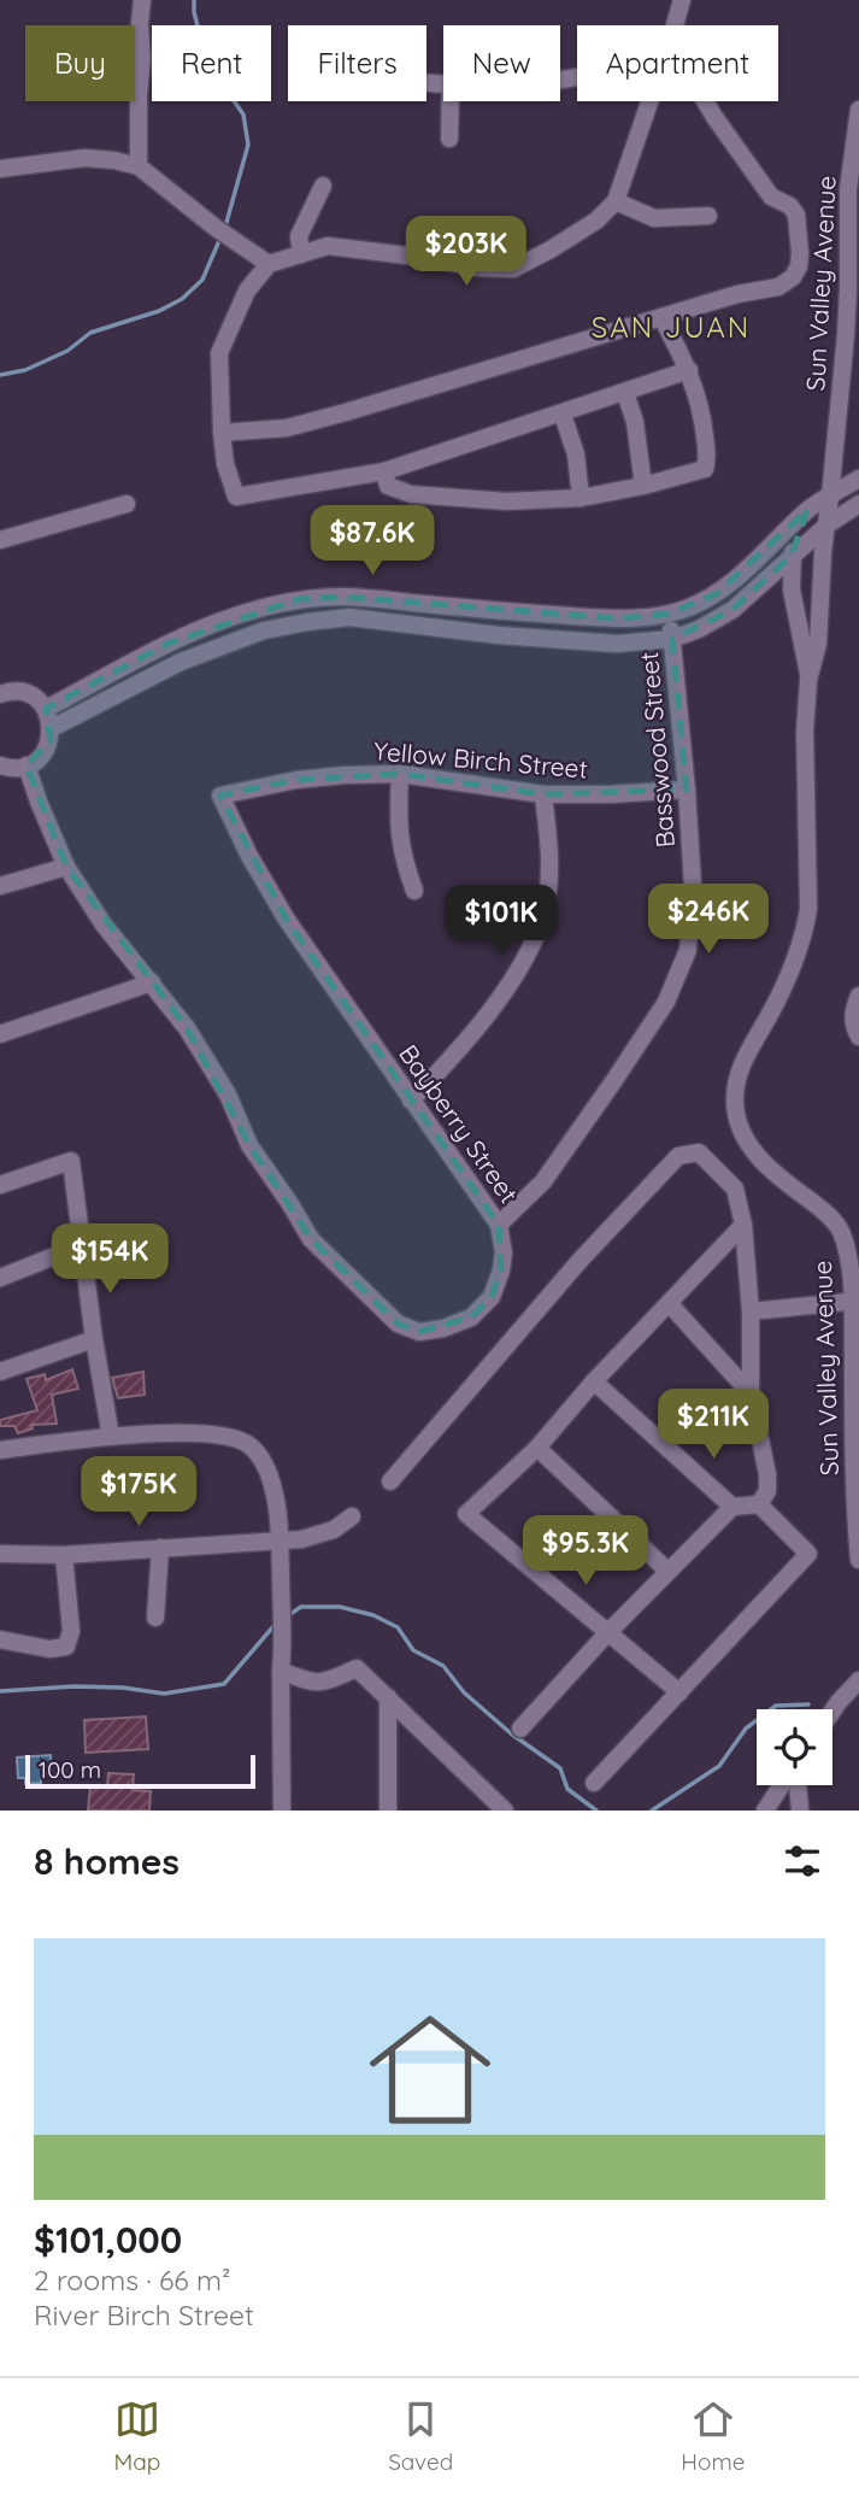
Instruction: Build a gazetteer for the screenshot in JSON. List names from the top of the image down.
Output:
{
  "streets": {
    "street": [
      "Sun Valley Avenue",
      "Basswood Street",
      "Yellow Birch Street",
      "Bayberry Street"
    ]
  },
  "crossings": [
    ["Basswood Street", "Yellow Birch Street"],
    ["Basswood Street", "Bayberry Street"],
    ["Yellow Birch Street", "Bayberry Street"]
  ],
  "districts": ["SAN JUAN"],
  "scale_bar": "100 m",
  "page": {
    "chip": [
      "Buy",
      "Rent",
      "Filters",
      "New",
      "Apartment"
    ],
    "price": [
      "$203K",
      "$87.6K",
      "$246K",
      "$101K",
      "$154K",
      "$211K",
      "$175K",
      "$95.3K"
    ],
    "scale": "100 m",
    "heading": "8 homes",
    "list": [
      {
        "name": "$101,000",
        "note": "2 rooms · 66 m² · River Birch Street"
      }
    ],
    "tabs": ["Map", "Saved", "Home"]
  }
}
